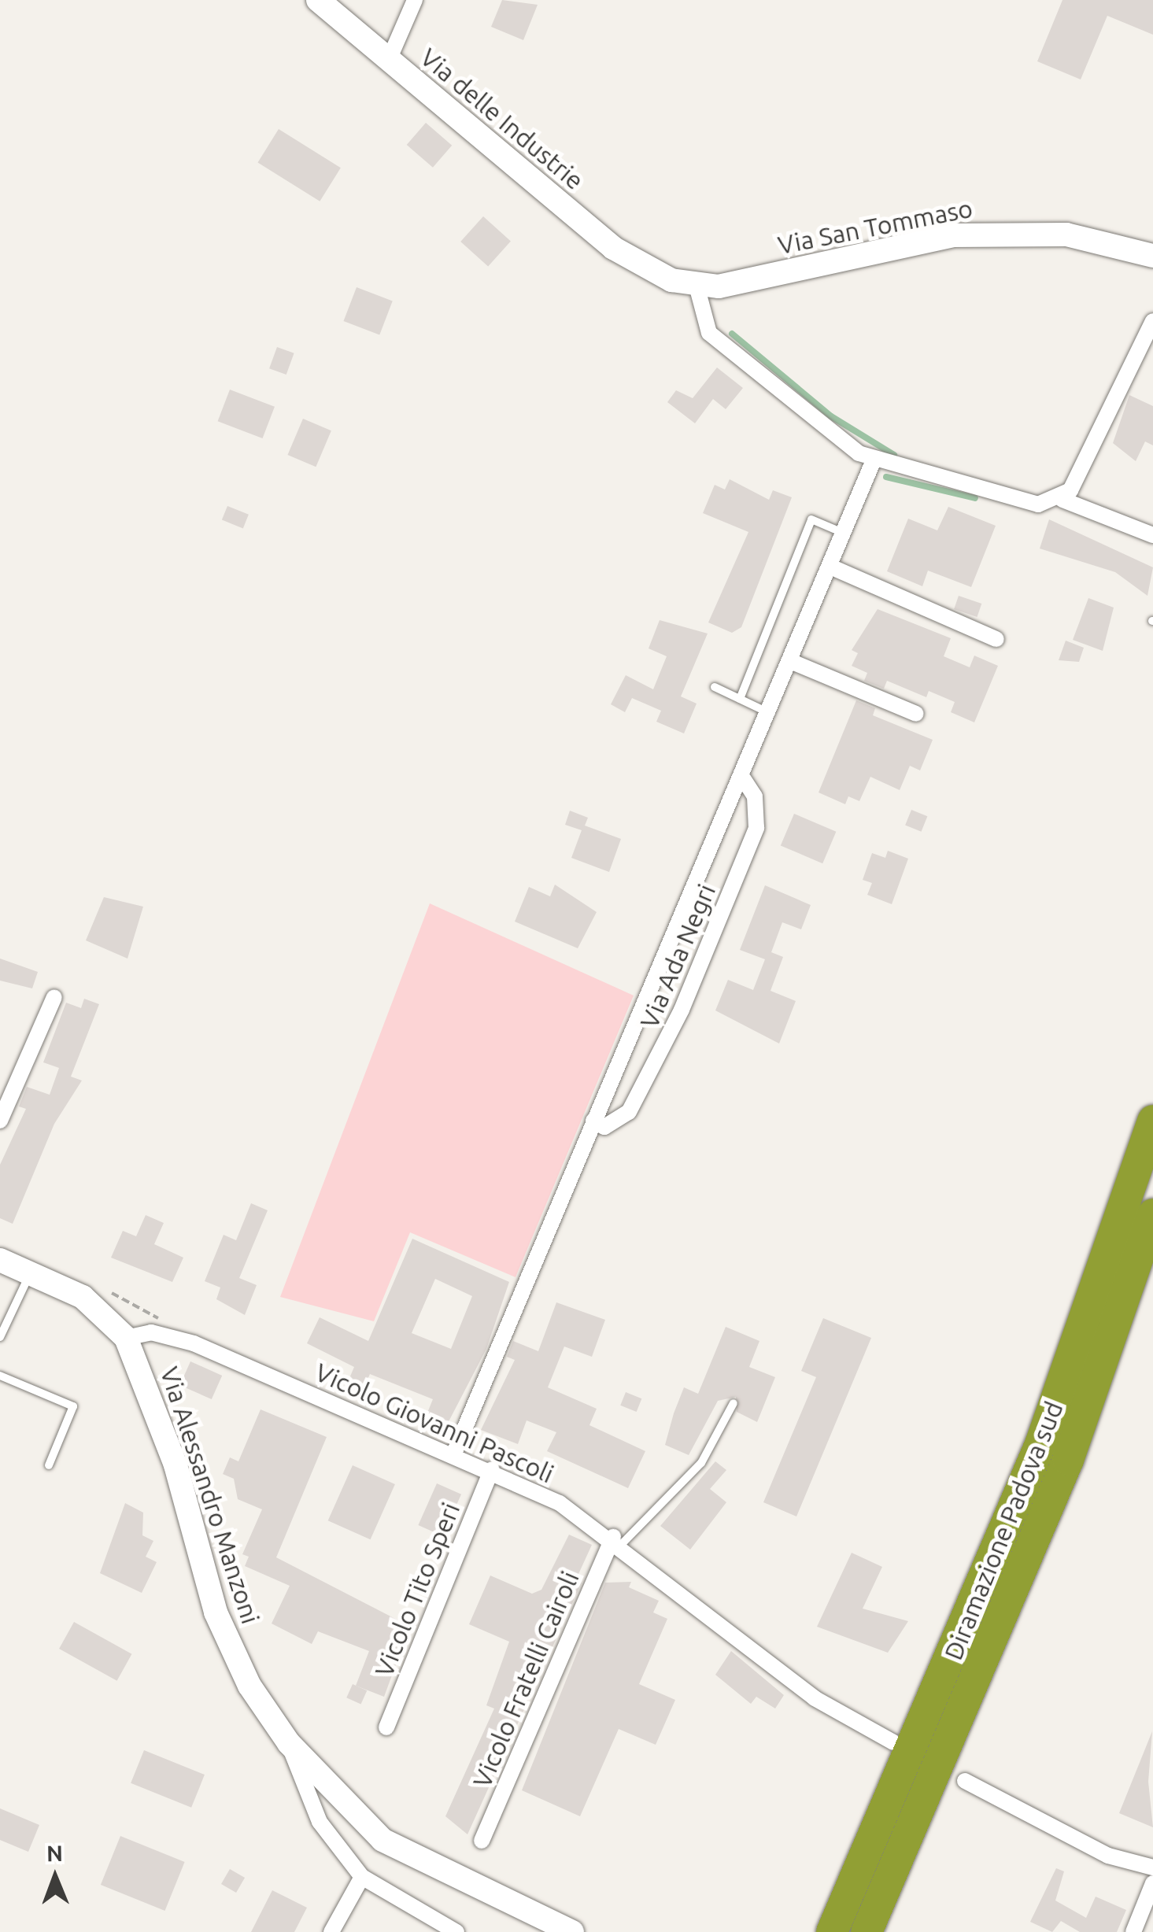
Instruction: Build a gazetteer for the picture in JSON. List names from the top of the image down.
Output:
{
  "streets": {
    "highway": ["Diramazione Padova sud"],
    "street": [
      "Via delle Industrie",
      "Via San Tommaso",
      "Via Ada Negri",
      "Vicolo Giovanni Pascoli",
      "Via Alessandro Manzoni",
      "Vicolo Tito Speri",
      "Vicolo Fratelli Cairoli"
    ]
  },
  "crossings": [
    ["Via delle Industrie", "Via San Tommaso"],
    ["Via Ada Negri", "Vicolo Giovanni Pascoli"],
    ["Vicolo Giovanni Pascoli", "Via Alessandro Manzoni"],
    ["Vicolo Giovanni Pascoli", "Vicolo Tito Speri"],
    ["Vicolo Giovanni Pascoli", "Vicolo Fratelli Cairoli"]
  ],
  "north": "top"
}
